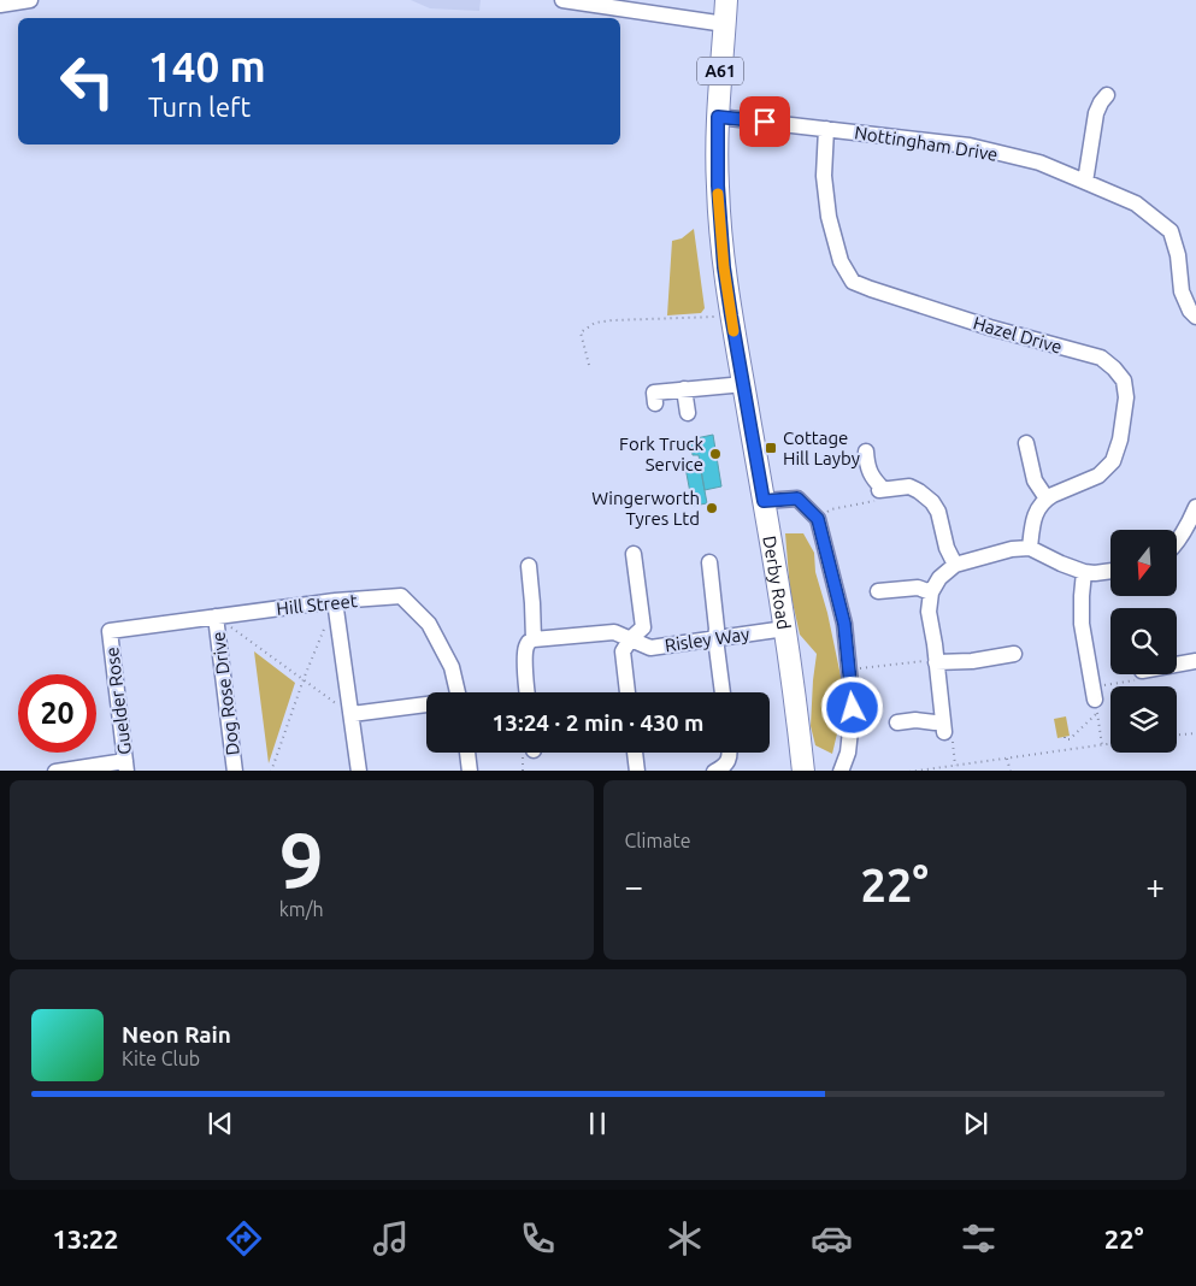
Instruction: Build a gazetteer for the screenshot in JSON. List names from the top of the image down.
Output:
{
  "streets": {
    "highway": ["A61", "Derby Road"],
    "street": [
      "Nottingham Drive",
      "Hazel Drive",
      "Hill Street",
      "Risley Way",
      "Dog Rose Drive",
      "Guelder Rose"
    ]
  },
  "crossings": [
    ["Nottingham Drive", "Hazel Drive"],
    ["Nottingham Drive", "Derby Road"],
    ["Derby Road", "Risley Way"],
    ["Hill Street", "Dog Rose Drive"],
    ["Hill Street", "Guelder Rose"]
  ],
  "places": {
    "transit": ["Cottage Hill Layby"],
    "other": ["Fork Truck Service", "Wingerworth Tyres Ltd"]
  },
  "north": "bottom",
  "page": {
    "turn": ["140 m", "Turn left"],
    "limit": "20",
    "trip": "13:24 · 2 min · 430 m",
    "tile": [
      ["9", "km/h"],
      "Climate"
    ],
    "heat": ["−", "22°", "+"],
    "song": ["Neon Rain", "Kite Club"],
    "tabs": ["13:22", "22°"]
  }
}
